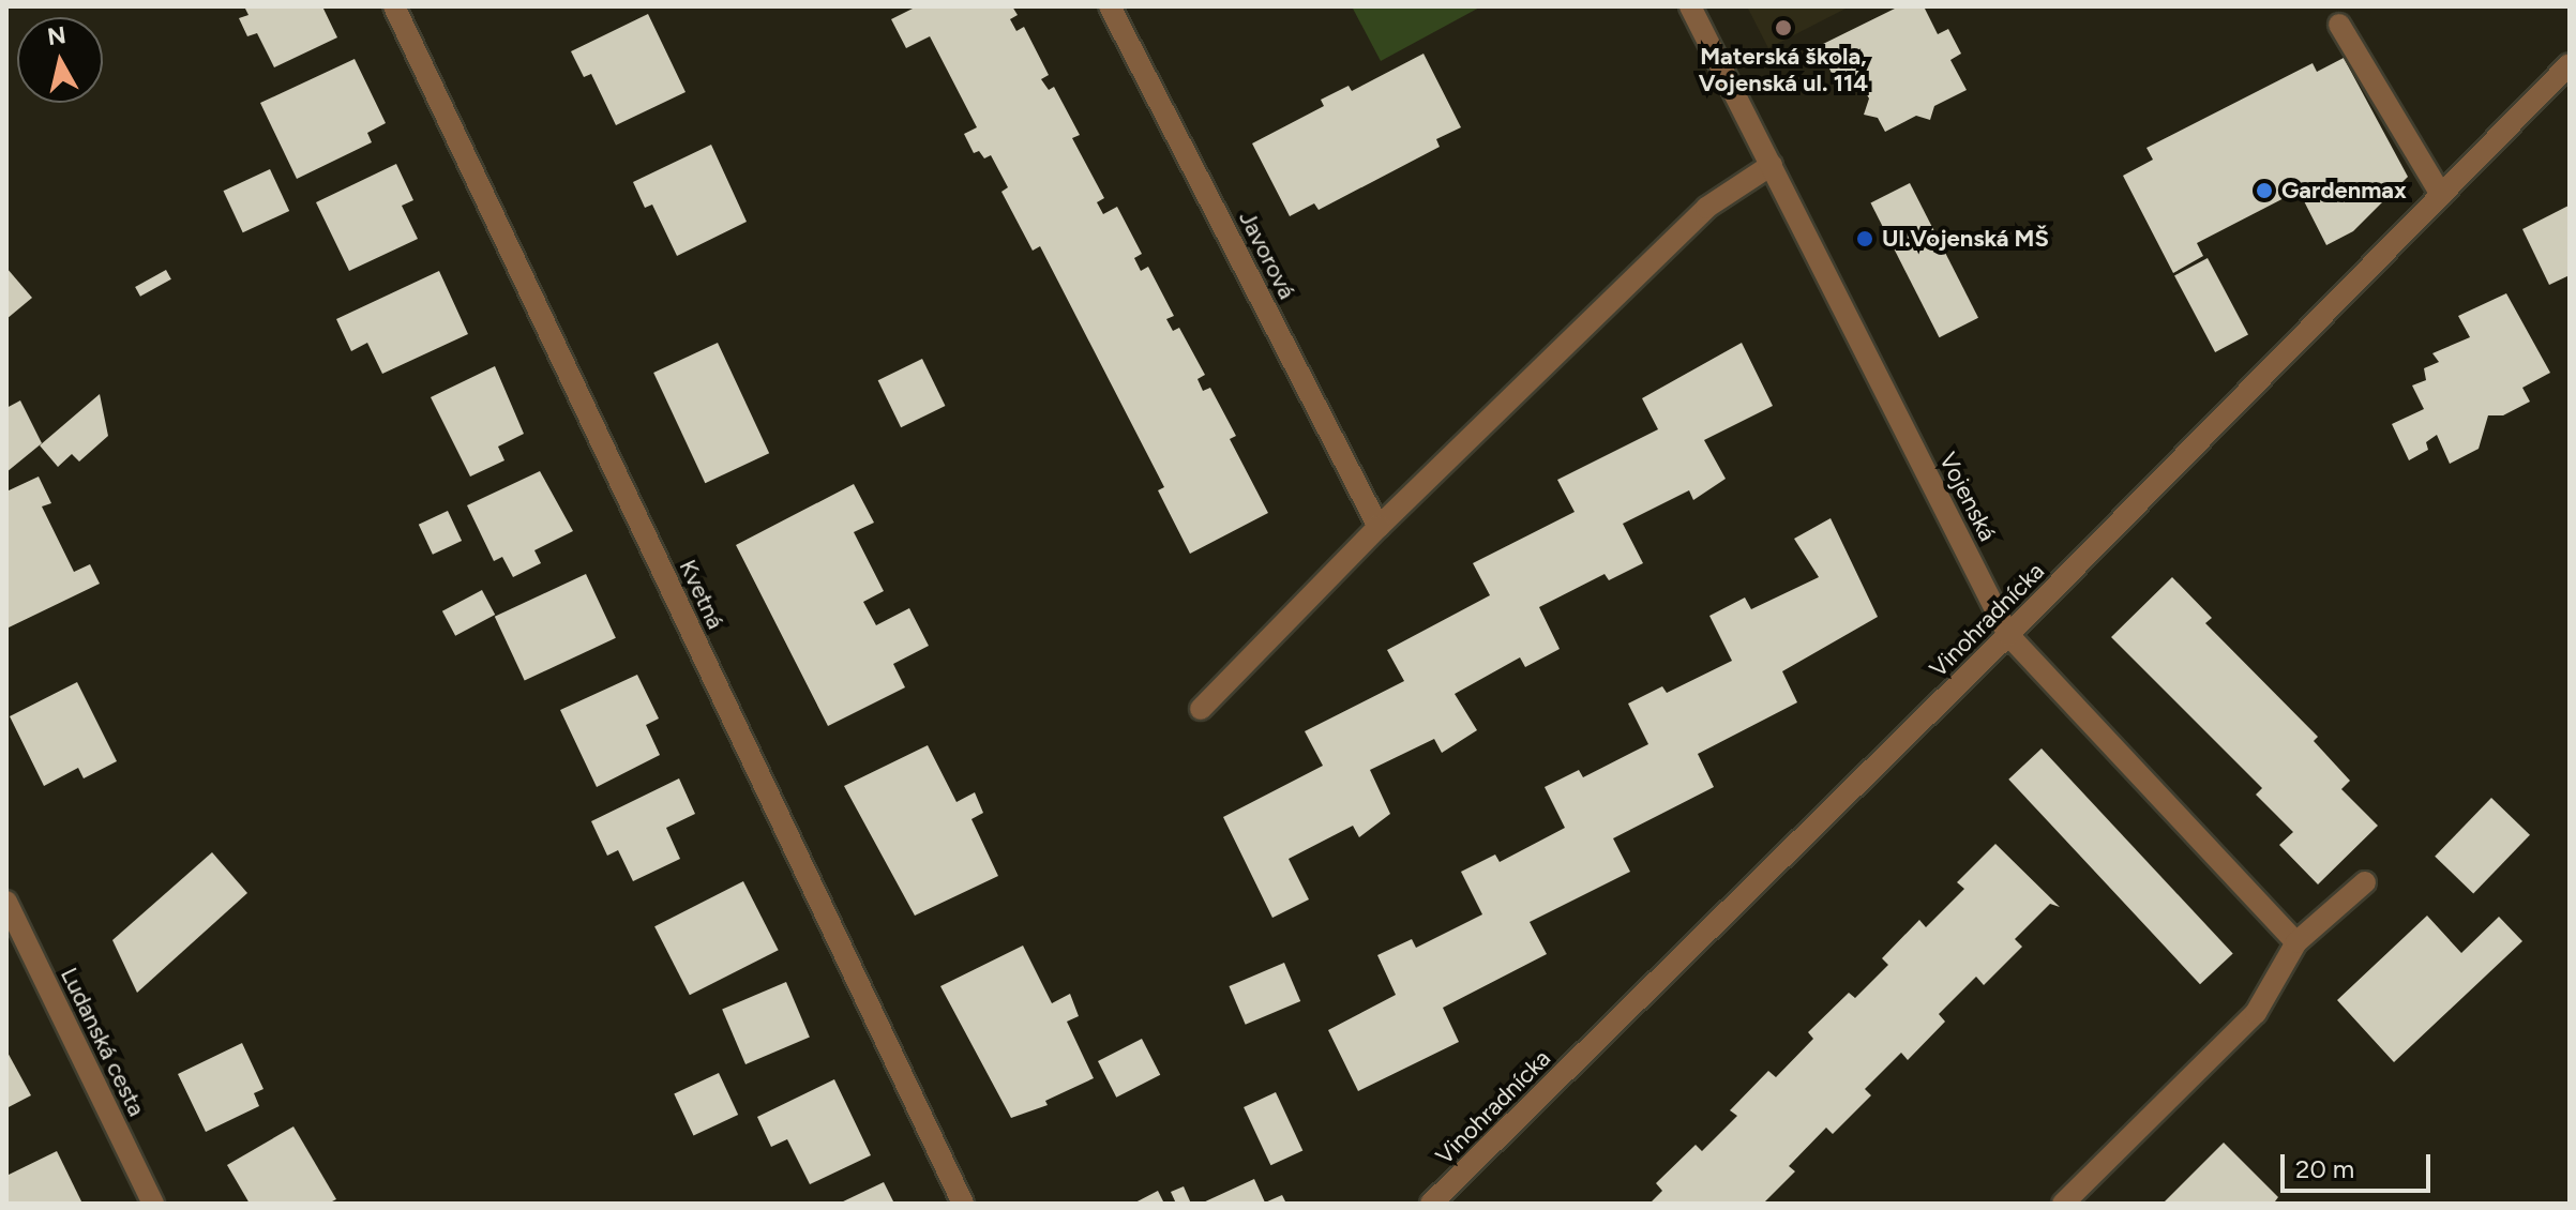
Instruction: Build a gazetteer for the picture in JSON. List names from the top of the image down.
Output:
{
  "streets": {
    "street": [
      "Javorová",
      "Vojenská",
      "Kvetná",
      "Vinohradnícka",
      "Ludanská cesta"
    ]
  },
  "crossings": [
    ["Vojenská", "Vinohradnícka"]
  ],
  "places": ["Materská škola, Vojenská ul. 114", "Gardenmax", "Ul.Vojenská MŠ"],
  "scale_bar": "20 m",
  "north": "top"
}
